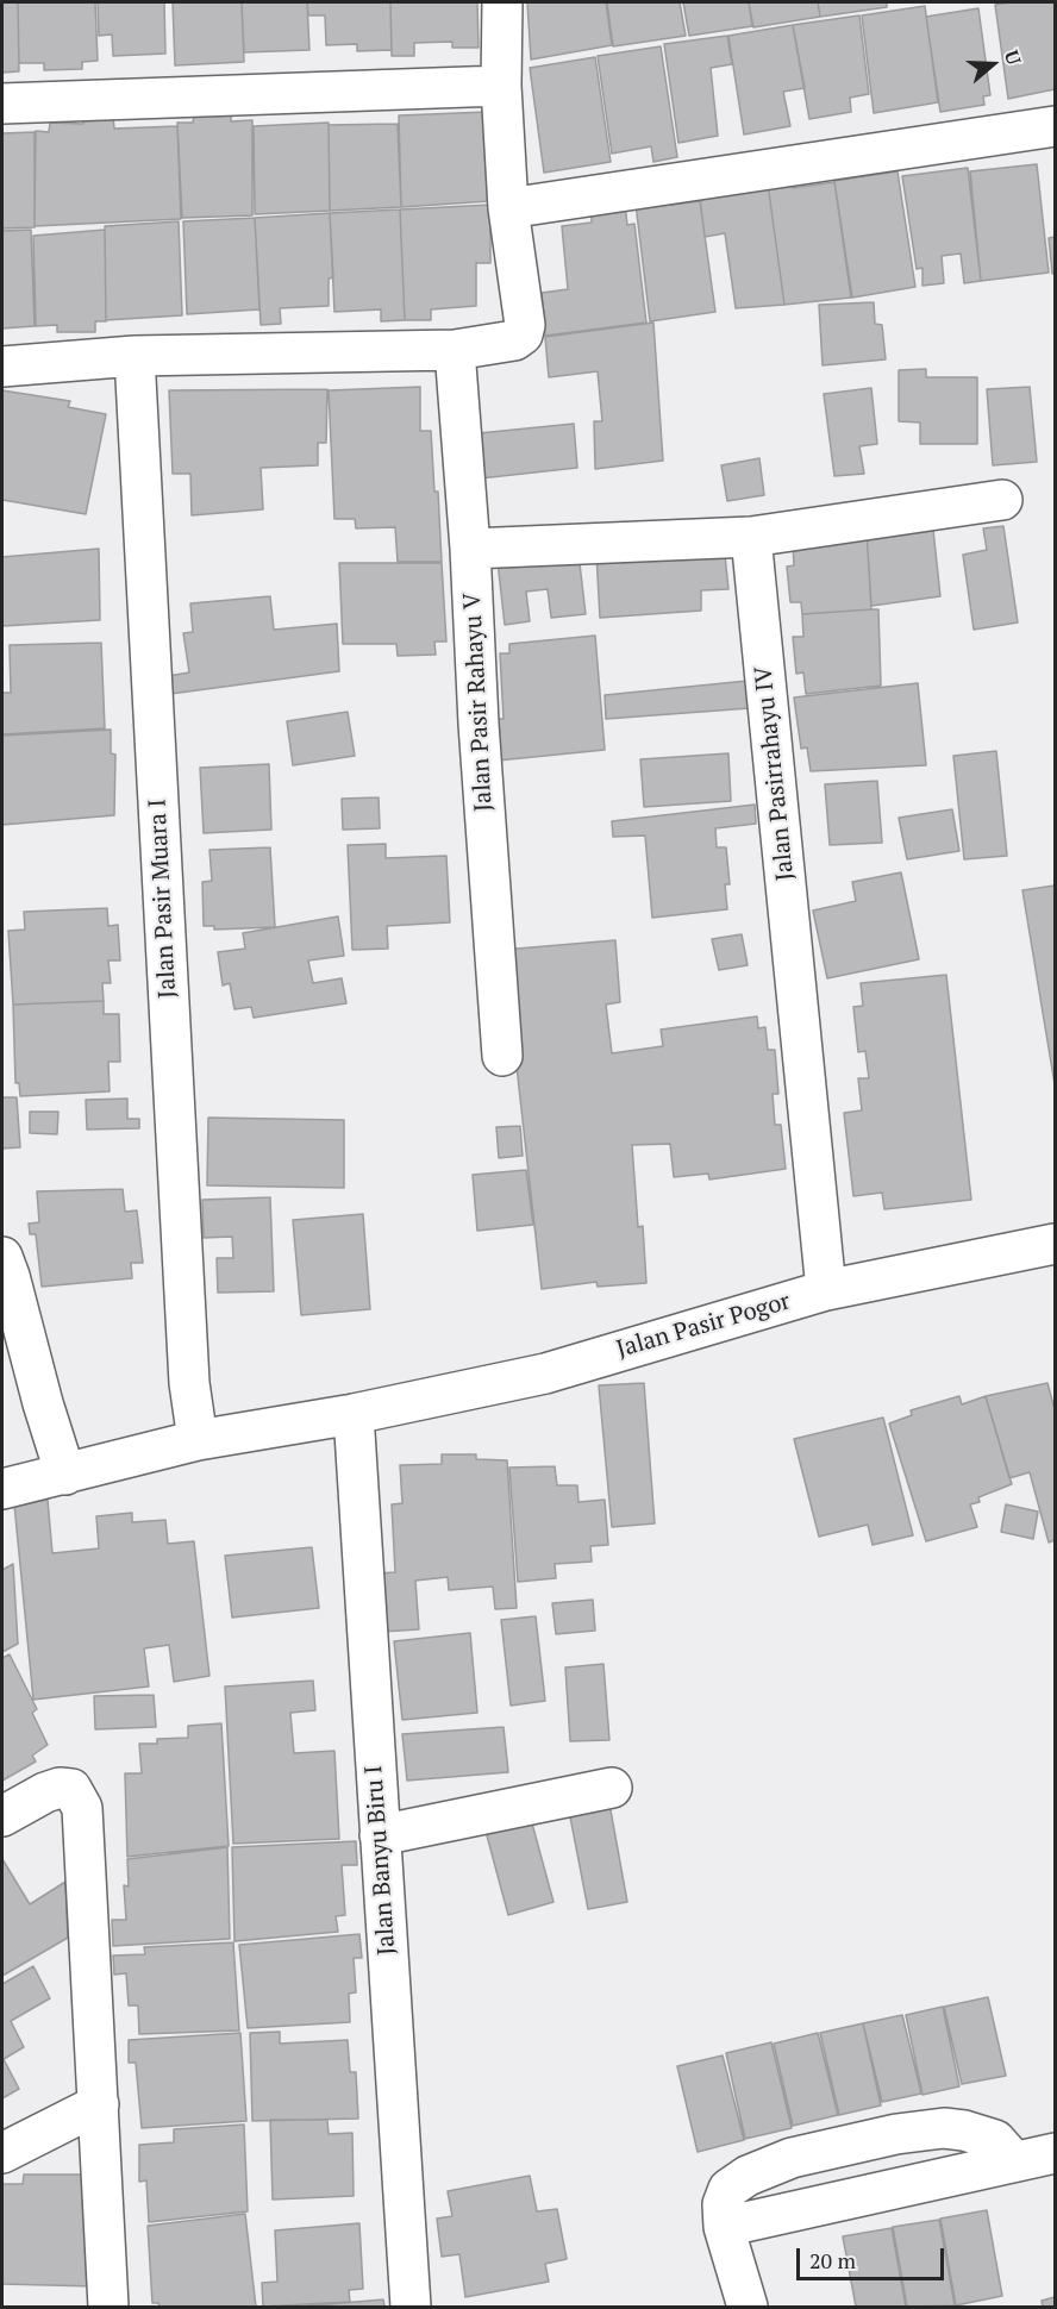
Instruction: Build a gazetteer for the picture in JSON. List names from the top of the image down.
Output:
{
  "streets": {
    "street": [
      "Jalan Pasir Rahayu V",
      "Jalan Pasirrahayu IV",
      "Jalan Pasir Muara I",
      "Jalan Pasir Pogor",
      "Jalan Banyu Biru I"
    ]
  },
  "crossings": [
    ["Jalan Pasirrahayu IV", "Jalan Pasir Pogor"],
    ["Jalan Pasir Muara I", "Jalan Pasir Pogor"],
    ["Jalan Pasir Pogor", "Jalan Banyu Biru I"]
  ],
  "scale_bar": "20 m",
  "north": "right"
}
